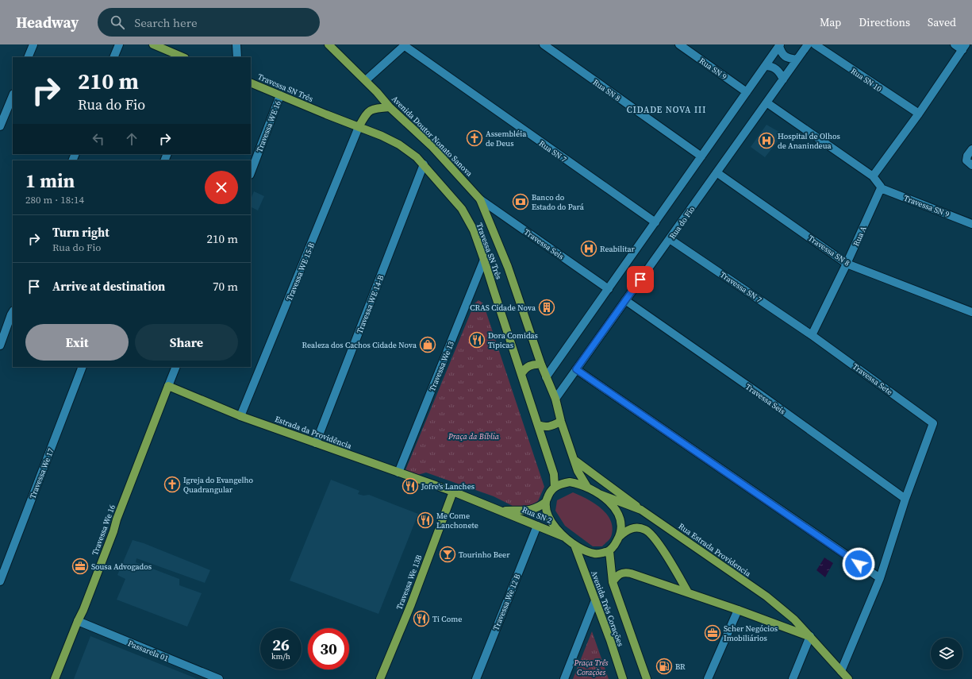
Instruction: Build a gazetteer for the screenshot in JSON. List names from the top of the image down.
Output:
{
  "streets": {
    "main road": [
      "Travessa SN Três",
      "Avenida Doutor Nonato Sanova",
      "Estrada da Providência",
      "Rua SN 2",
      "Travessa We 16",
      "Rua Estrada Providencia",
      "Travessa We 13B",
      "Avenida Três Corações"
    ],
    "street": [
      "Rua SN 9",
      "Rua SN 10",
      "Rua SN 8",
      "Travessa WE 16",
      "Rua SN 7",
      "Travessa SN 9",
      "Rua do Fio",
      "Rua A",
      "Travessa Seis",
      "Travessa SN 8",
      "Travessa WE 15-B",
      "Travessa SN 7",
      "Travessa WE 14-B",
      "Travessa We 13",
      "Travessa Sete",
      "Travessa We 17",
      "Travessa We 12 B",
      "Passarela 01"
    ]
  },
  "crossings": [
    ["Travessa SN Três", "Travessa WE 16"],
    ["Travessa SN Três", "Avenida Doutor Nonato Sanova"],
    ["Travessa SN Três", "Travessa WE 15-B"],
    ["Travessa SN Três", "Travessa WE 14-B"],
    ["Travessa SN Três", "Travessa We 13"],
    ["Travessa SN Três", "Rua SN 2"],
    ["Travessa SN Três", "Rua Estrada Providencia"],
    ["Travessa SN Três", "Avenida Três Corações"],
    ["Avenida Doutor Nonato Sanova", "Rua do Fio"],
    ["Avenida Doutor Nonato Sanova", "Travessa Seis"],
    ["Avenida Doutor Nonato Sanova", "Rua SN 2"],
    ["Avenida Doutor Nonato Sanova", "Rua Estrada Providencia"],
    ["Avenida Doutor Nonato Sanova", "Avenida Três Corações"],
    ["Travessa SN 9", "Rua A"],
    ["Rua do Fio", "Travessa Seis"],
    ["Rua do Fio", "Travessa SN 8"],
    ["Rua do Fio", "Travessa SN 7"],
    ["Rua A", "Travessa SN 8"],
    ["Rua A", "Travessa SN 7"],
    ["Rua A", "Travessa Sete"],
    ["Travessa Seis", "Travessa Sete"],
    ["Travessa WE 15-B", "Estrada da Providência"],
    ["Travessa SN 7", "Travessa Sete"],
    ["Travessa WE 14-B", "Estrada da Providência"],
    ["Travessa We 13", "Estrada da Providência"],
    ["Estrada da Providência", "Rua SN 2"],
    ["Estrada da Providência", "Travessa We 16"],
    ["Estrada da Providência", "Travessa We 13B"],
    ["Rua SN 2", "Rua Estrada Providencia"],
    ["Rua SN 2", "Travessa We 13B"],
    ["Rua SN 2", "Travessa We 12 B"],
    ["Rua SN 2", "Avenida Três Corações"],
    ["Travessa We 16", "Passarela 01"],
    ["Rua Estrada Providencia", "Avenida Três Corações"]
  ],
  "districts": ["CIDADE NOVA III"],
  "parks": ["Praça da Bíblia", "Praça Três Corações"],
  "places": {
    "church": ["Assembléia de Deus", "Igreja do Evangelho Quadrangular"],
    "hospital": ["Hospital de Olhos de Ananindeua", "Reabilitar"],
    "bank": ["Banco do Estado do Pará"],
    "building": ["CRAS Cidade Nova"],
    "restaurant": [
      "Dora Comidas Tipicas",
      "Jofre's Lanches",
      "Me Come Lanchonete",
      "Ti Come"
    ],
    "shop": ["Realeza dos Cachos Cidade Nova"],
    "bar": ["Tourinho Beer"],
    "office": ["Sousa Advogados", "Scher Negócios Imobiliários"],
    "fuel station": ["BR"]
  },
  "page": {
    "header": "Headway",
    "search": "Search here",
    "nav": ["Map", "Directions", "Saved"],
    "turn": ["210 m", "Rua do Fio"],
    "heading": ["1 min", "280 m · 18:14"],
    "list": [
      {
        "name": "Turn right",
        "note": "Rua do Fio",
        "value": "210 m"
      },
      {
        "name": "Arrive at destination",
        "value": "70 m"
      }
    ],
    "buttons": ["Exit", "Share"],
    "speed": "26 km/h",
    "limit": "30"
  }
}
